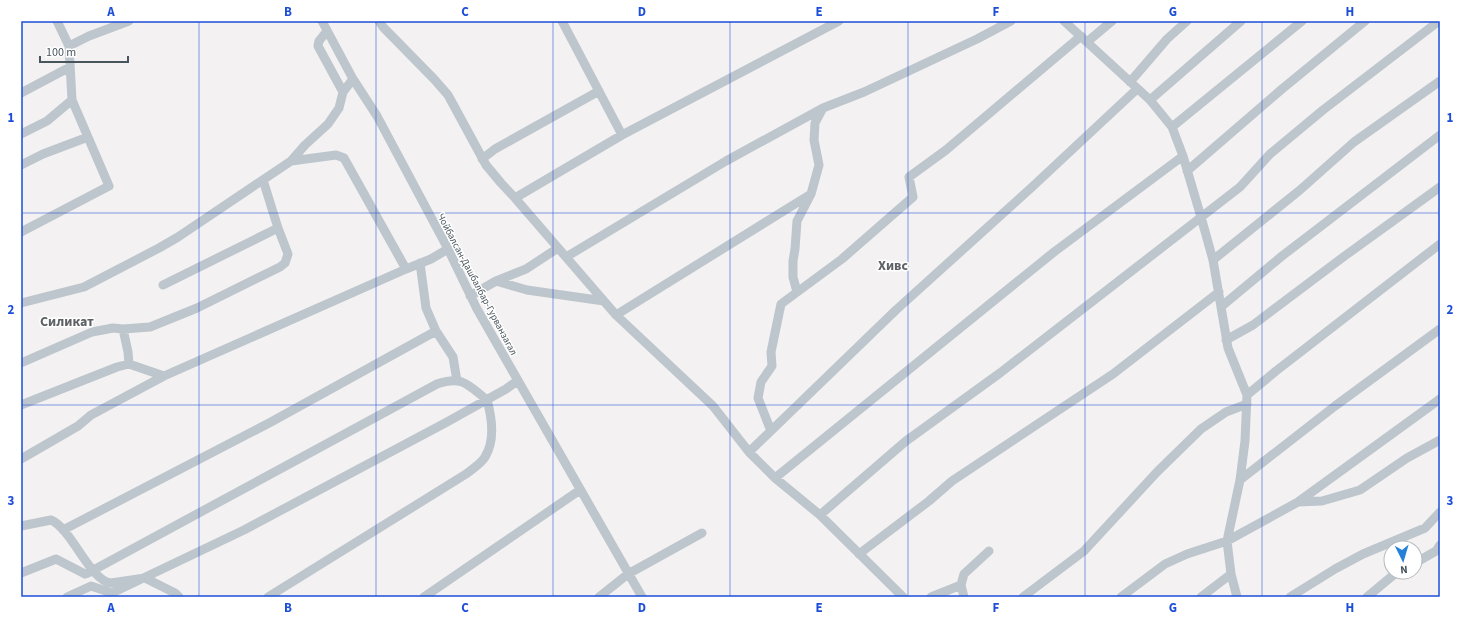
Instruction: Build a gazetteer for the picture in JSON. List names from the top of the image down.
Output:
{
  "streets": {
    "street": ["Чойбалсан-Дашбалбар-Гурванзагал"]
  },
  "districts": ["Хивс", "Силикат"],
  "scale_bar": "100 m",
  "north": "bottom",
  "grid": {
    "columns": [
      "A",
      "B",
      "C",
      "D",
      "E",
      "F",
      "G",
      "H"
    ],
    "rows": ["1", "2", "3"]
  }
}
